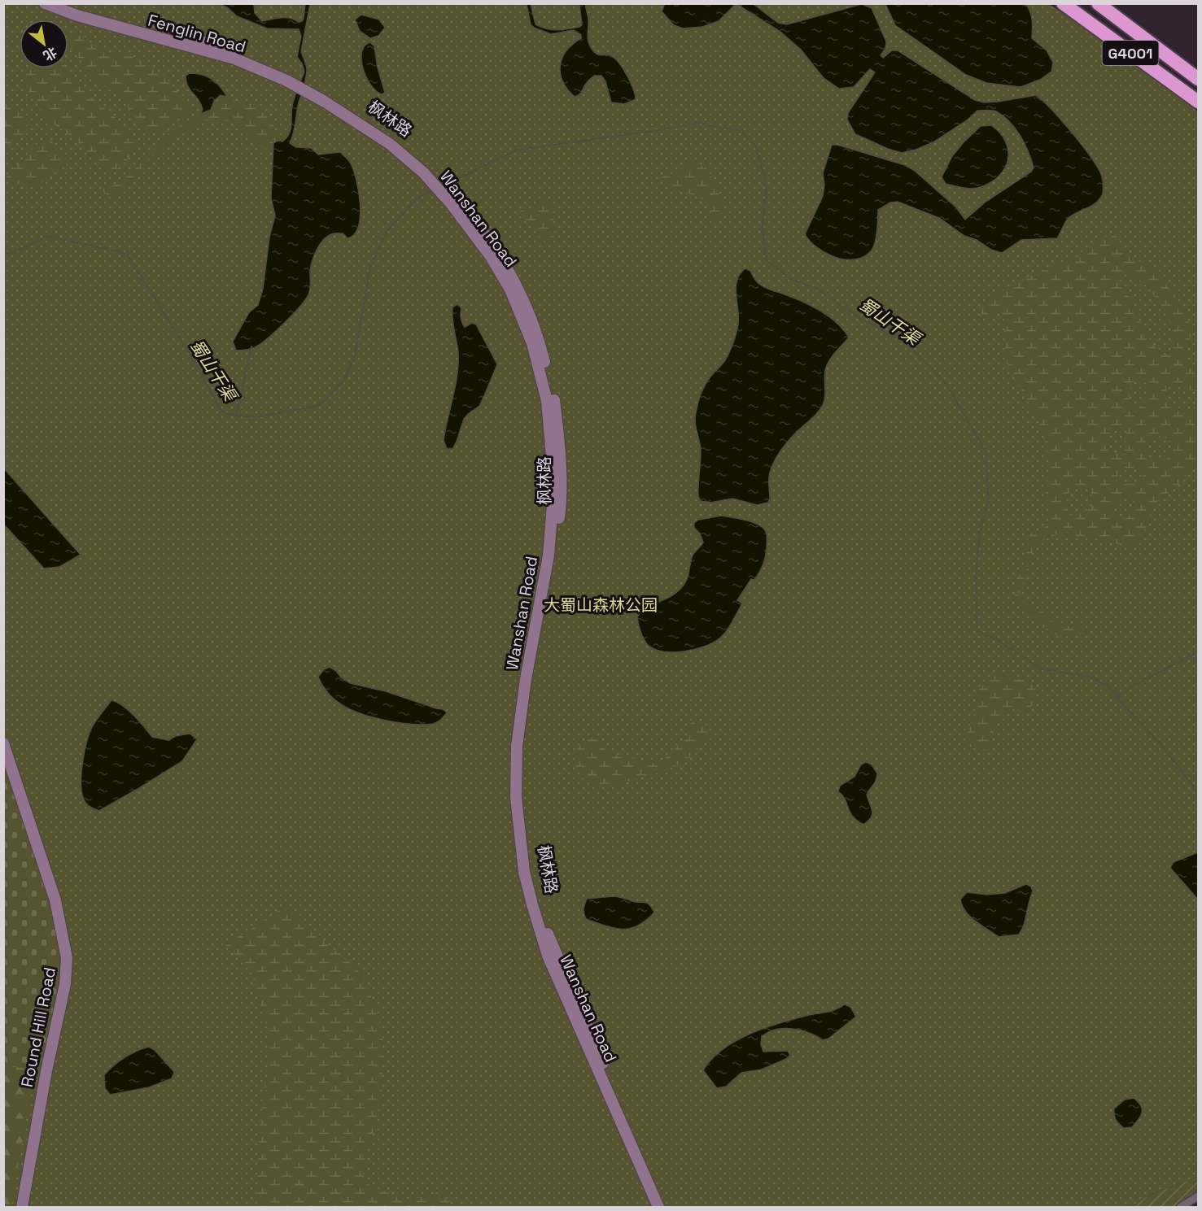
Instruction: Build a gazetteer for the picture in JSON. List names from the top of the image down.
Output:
{
  "streets": {
    "highway": ["G4001"],
    "main road": [
      "Fenglin Road",
      "枫林路",
      "Wanshan Road",
      "Round Hill Road"
    ]
  },
  "crossings": [
    ["Fenglin Road", "枫林路"],
    ["Fenglin Road", "Wanshan Road"],
    ["枫林路", "Wanshan Road"]
  ],
  "water": ["蜀山干渠"],
  "parks": ["大蜀山森林公园"],
  "north": "bottom right"
}
